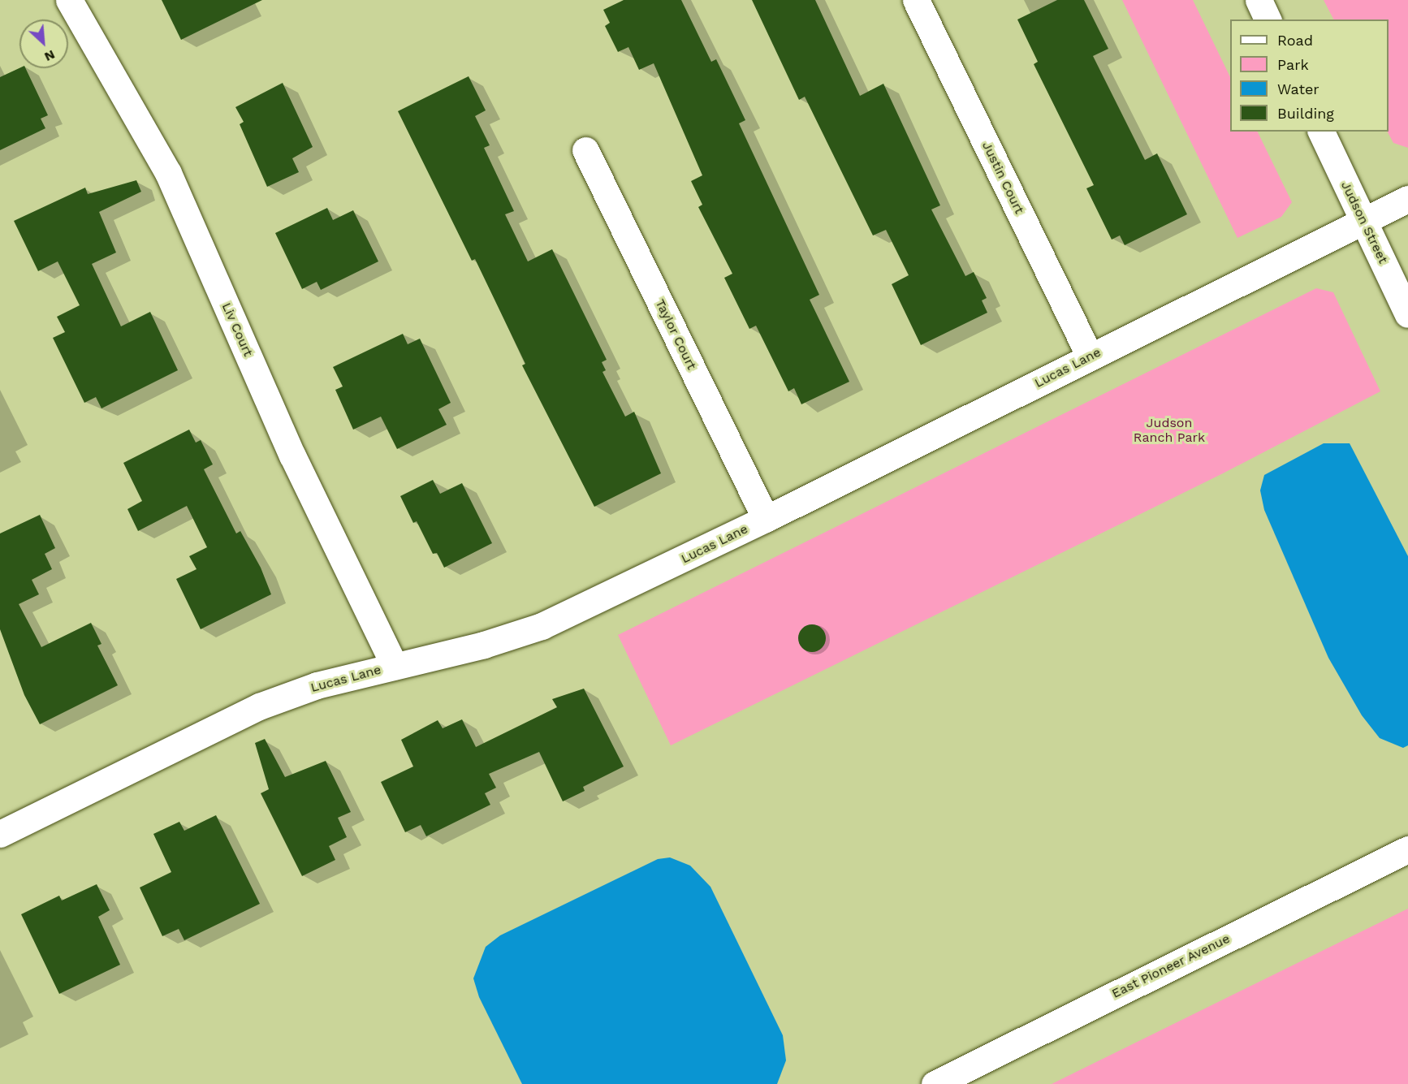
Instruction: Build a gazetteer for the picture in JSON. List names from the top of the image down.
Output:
{
  "streets": {
    "street": [
      "Justin Court",
      "Judson Street",
      "Liv Court",
      "Taylor Court",
      "Lucas Lane",
      "East Pioneer Avenue"
    ]
  },
  "crossings": [
    ["Justin Court", "Lucas Lane"],
    ["Judson Street", "Lucas Lane"],
    ["Liv Court", "Lucas Lane"],
    ["Taylor Court", "Lucas Lane"]
  ],
  "parks": ["Judson Ranch Park"],
  "legend": [
    "Road",
    "Park",
    "Water",
    "Building"
  ],
  "north": "bottom right"
}
